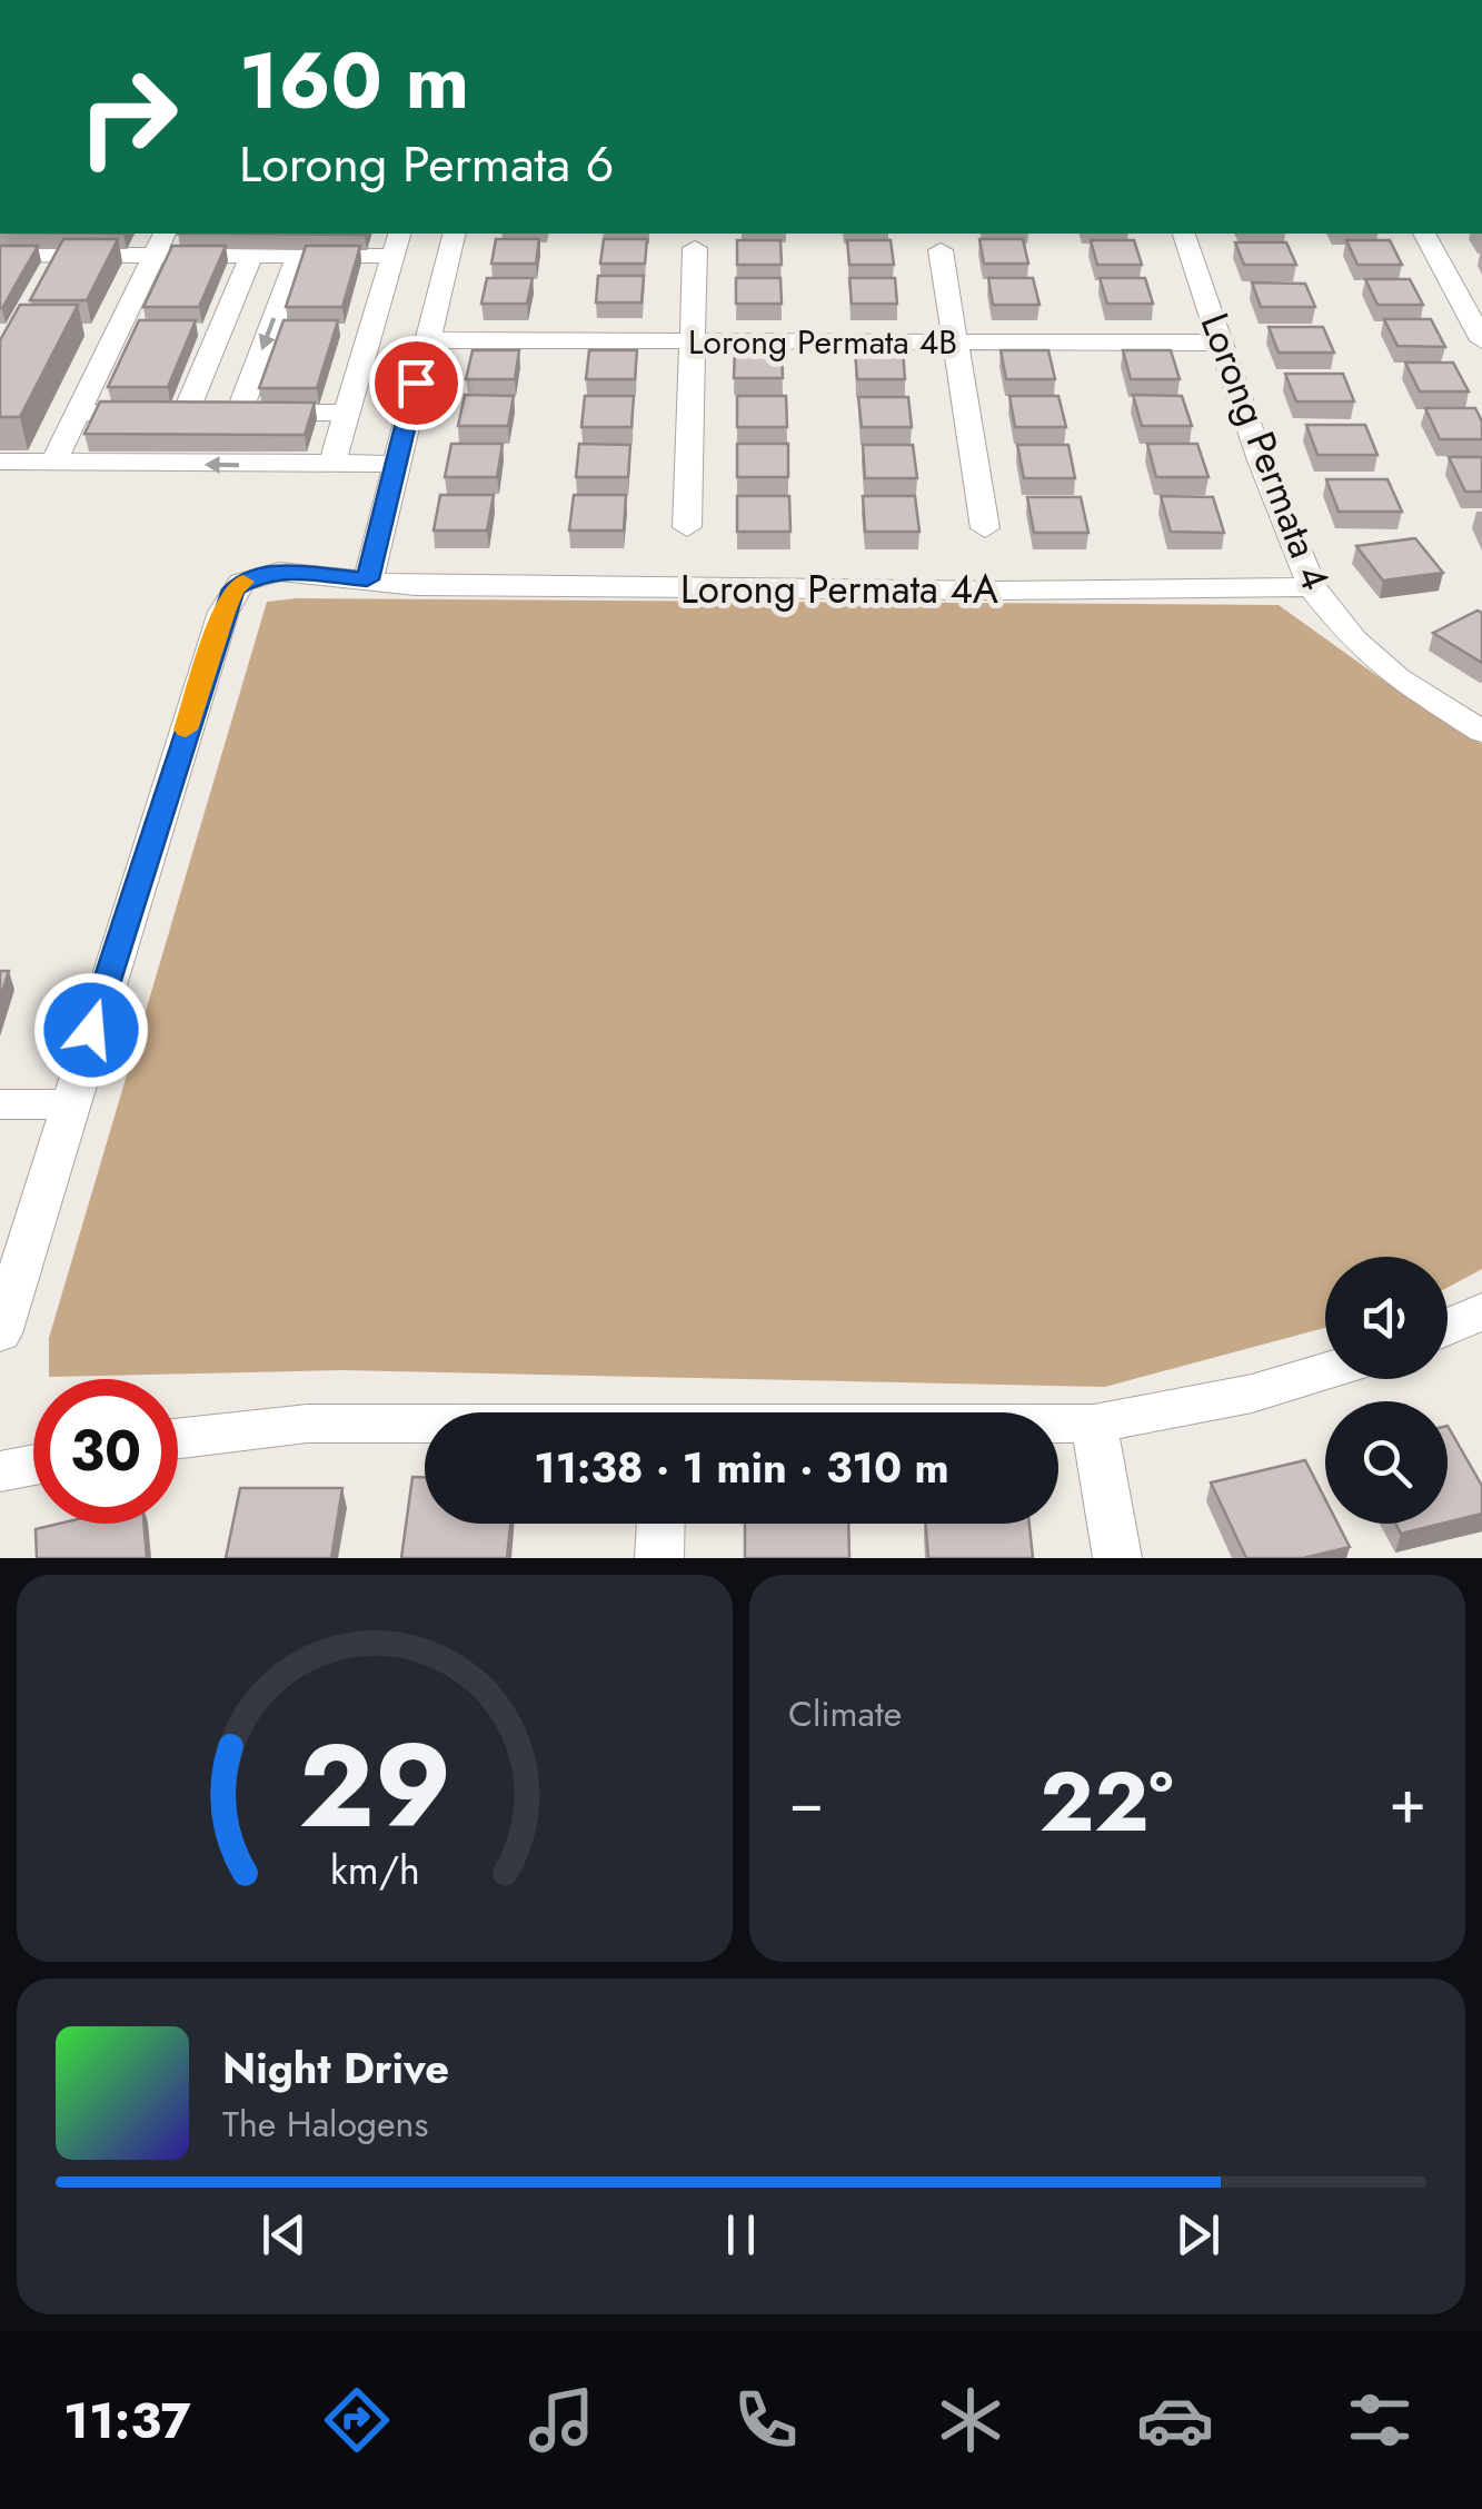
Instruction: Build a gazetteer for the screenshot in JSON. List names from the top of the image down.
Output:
{
  "streets": {
    "street": ["Lorong Permata 4B", "Lorong Permata 4", "Lorong Permata 4A"]
  },
  "crossings": [
    ["Lorong Permata 4B", "Lorong Permata 4"],
    ["Lorong Permata 4", "Lorong Permata 4A"]
  ],
  "page": {
    "turn": ["160 m", "Lorong Permata 6"],
    "limit": "30",
    "trip": "11:38 · 1 min · 310 m",
    "tile": "Climate",
    "heat": ["−", "22°", "+"],
    "song": ["Night Drive", "The Halogens"],
    "tabs": "11:37",
    "gauge": ["29", "km/h"]
  }
}
